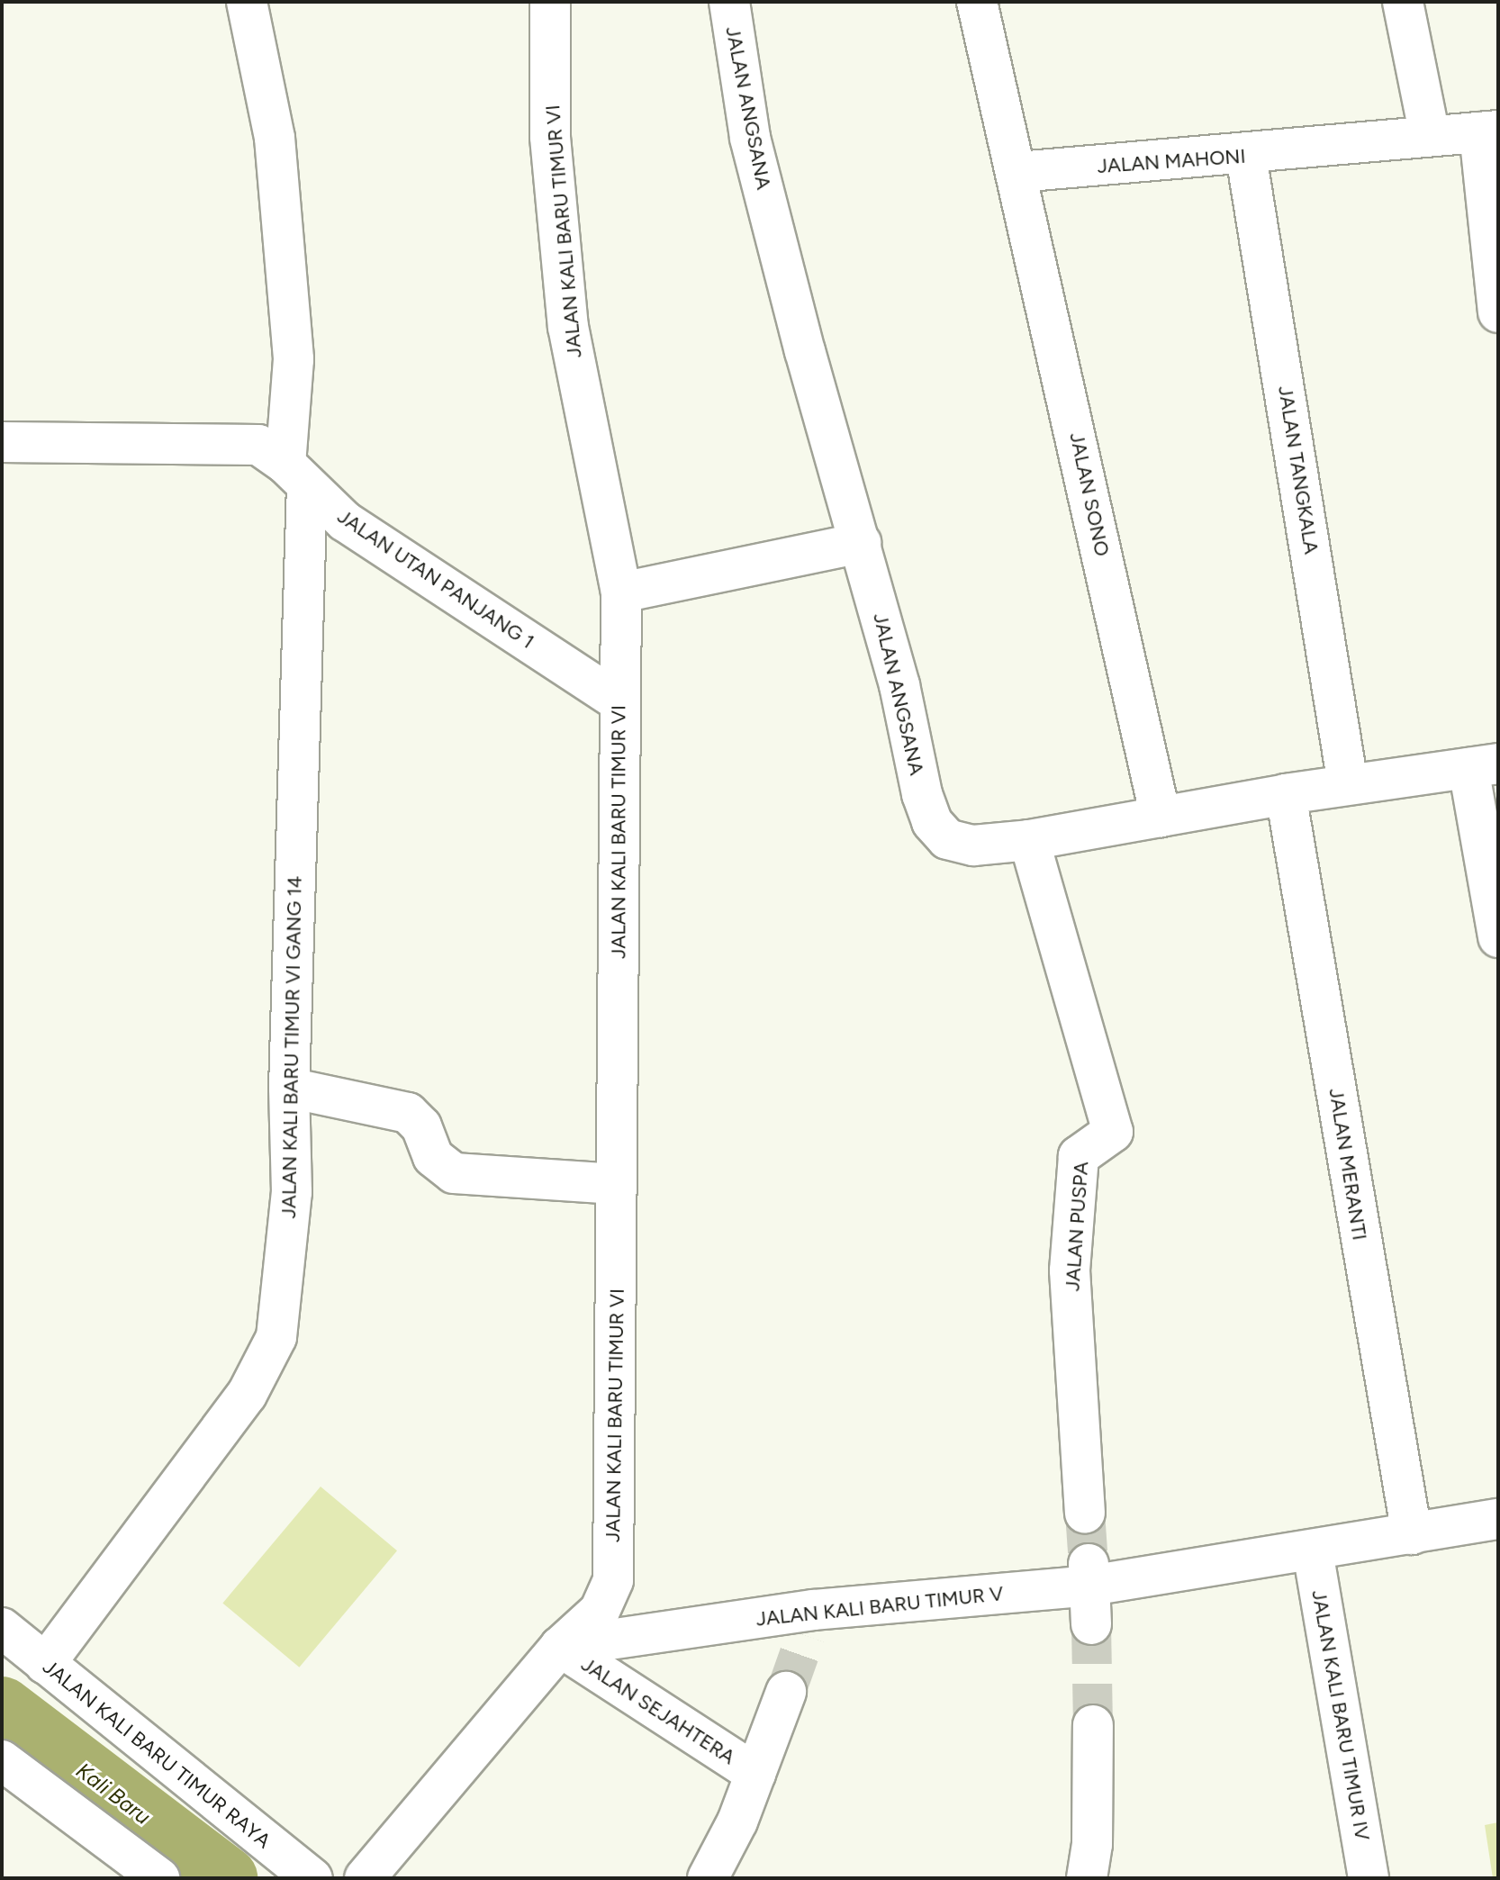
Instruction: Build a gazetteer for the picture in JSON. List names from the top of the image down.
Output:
{
  "streets": {
    "street": [
      "JALAN ANGSANA",
      "JALAN MAHONI",
      "JALAN KALI BARU TIMUR VI",
      "JALAN TANGKALA",
      "JALAN SONO",
      "JALAN UTAN PANJANG 1",
      "JALAN KALI BARU TIMUR VI GANG 14",
      "JALAN MERANTI",
      "JALAN PUSPA",
      "JALAN KALI BARU TIMUR V",
      "JALAN SEJAHTERA",
      "JALAN KALI BARU TIMUR IV",
      "JALAN KALI BARU TIMUR RAYA"
    ]
  },
  "crossings": [
    ["JALAN ANGSANA", "JALAN TANGKALA"],
    ["JALAN ANGSANA", "JALAN SONO"],
    ["JALAN ANGSANA", "JALAN MERANTI"],
    ["JALAN ANGSANA", "JALAN PUSPA"],
    ["JALAN MAHONI", "JALAN TANGKALA"],
    ["JALAN MAHONI", "JALAN SONO"],
    ["JALAN KALI BARU TIMUR VI", "JALAN UTAN PANJANG 1"],
    ["JALAN KALI BARU TIMUR VI", "JALAN KALI BARU TIMUR V"],
    ["JALAN KALI BARU TIMUR VI", "JALAN SEJAHTERA"],
    ["JALAN UTAN PANJANG 1", "JALAN KALI BARU TIMUR VI GANG 14"],
    ["JALAN KALI BARU TIMUR VI GANG 14", "JALAN KALI BARU TIMUR RAYA"],
    ["JALAN MERANTI", "JALAN KALI BARU TIMUR V"],
    ["JALAN KALI BARU TIMUR V", "JALAN SEJAHTERA"],
    ["JALAN KALI BARU TIMUR V", "JALAN KALI BARU TIMUR IV"]
  ],
  "water": ["Kali Baru"]
}
